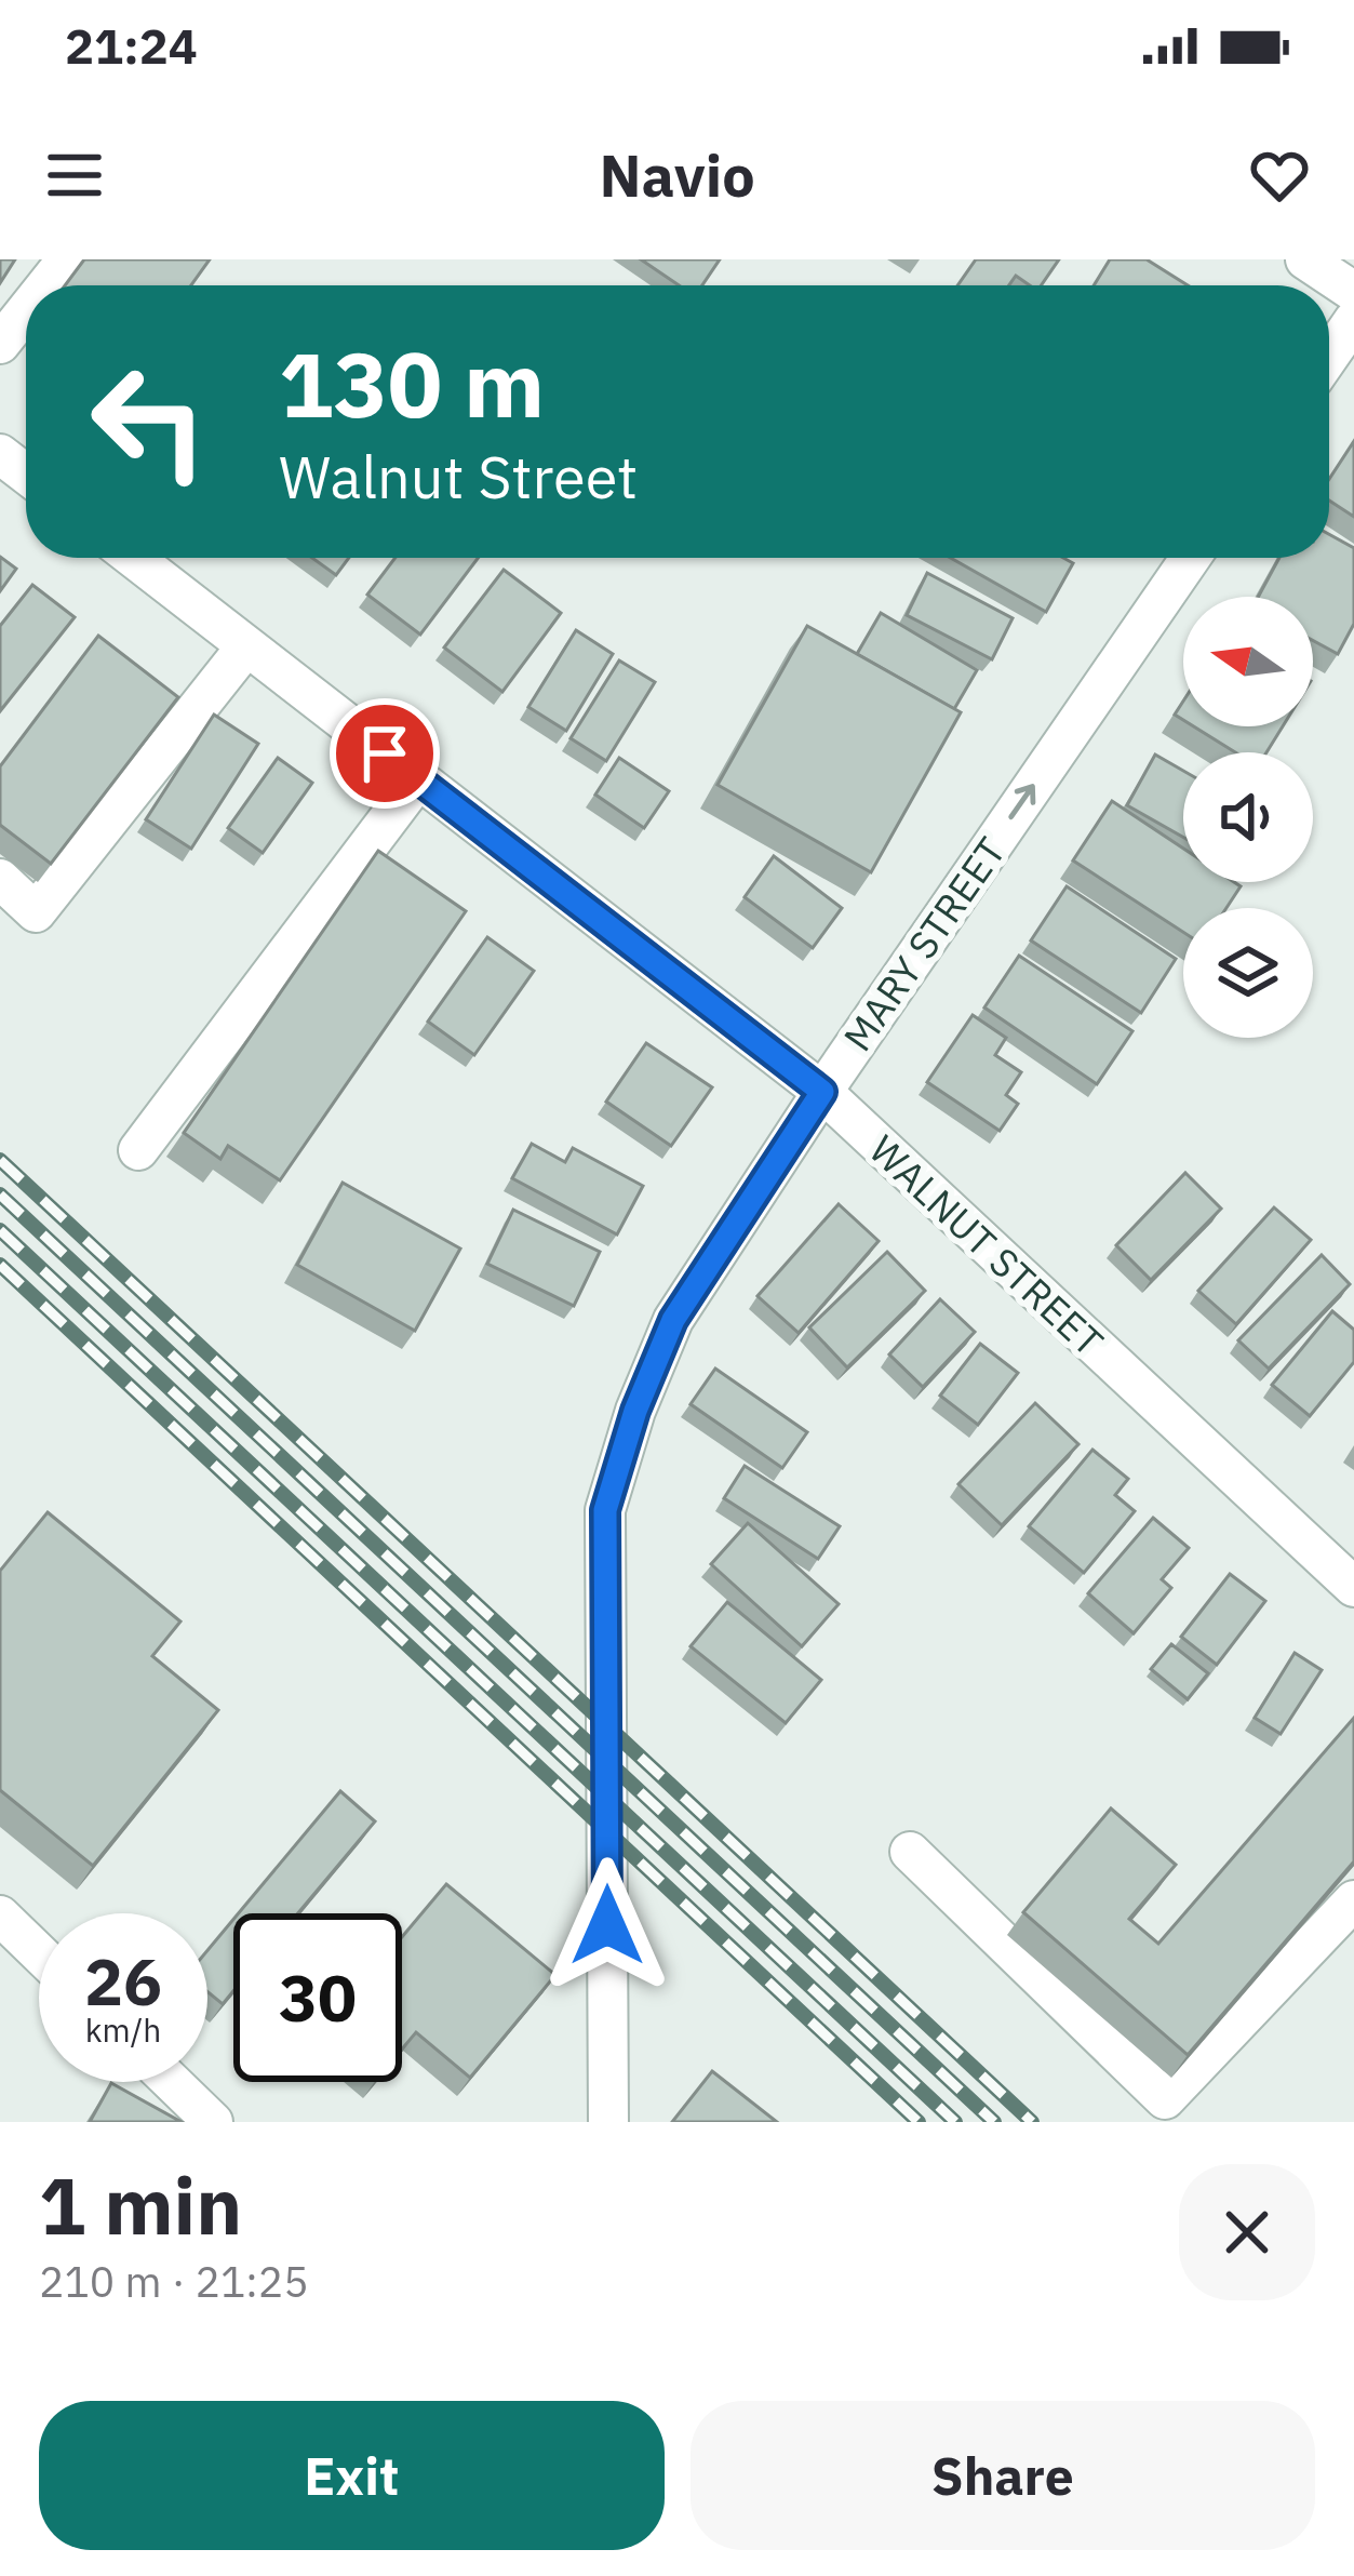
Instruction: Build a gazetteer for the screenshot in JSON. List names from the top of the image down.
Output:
{
  "streets": {
    "street": ["MARY STREET", "WALNUT STREET"]
  },
  "crossings": [
    ["MARY STREET", "WALNUT STREET"]
  ],
  "one_way": ["MARY STREET"],
  "north": "left",
  "page": {
    "status": "21:24",
    "header": "Navio",
    "turn": ["130 m", "Walnut Street"],
    "speed": "26 km/h",
    "limit": "30",
    "heading": ["1 min", "210 m · 21:25"],
    "buttons": ["Exit", "Share"]
  }
}
